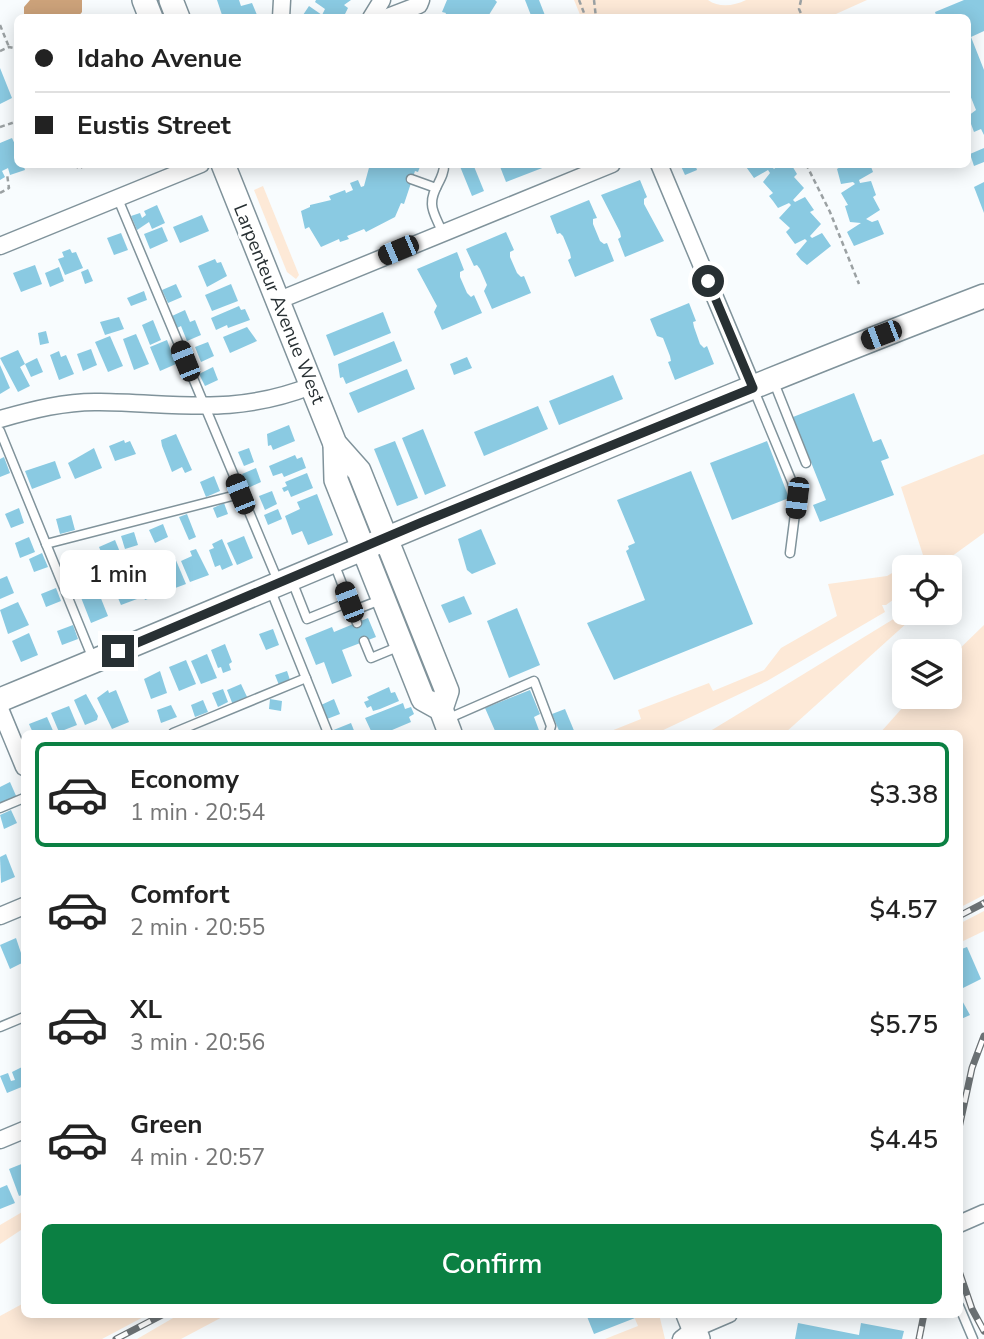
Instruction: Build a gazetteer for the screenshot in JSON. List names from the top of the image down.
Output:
{
  "streets": {
    "street": ["Larpenteur Avenue West"]
  },
  "page": {
    "banner": ["Idaho Avenue", "Eustis Street"],
    "bubble": "1 min",
    "list": [
      {
        "name": "Economy",
        "note": "1 min · 20:54",
        "value": "$3.38"
      },
      {
        "name": "Comfort",
        "note": "2 min · 20:55",
        "value": "$4.57"
      },
      {
        "name": "XL",
        "note": "3 min · 20:56",
        "value": "$5.75"
      },
      {
        "name": "Green",
        "note": "4 min · 20:57",
        "value": "$4.45"
      }
    ],
    "buttons": "Confirm"
  }
}
